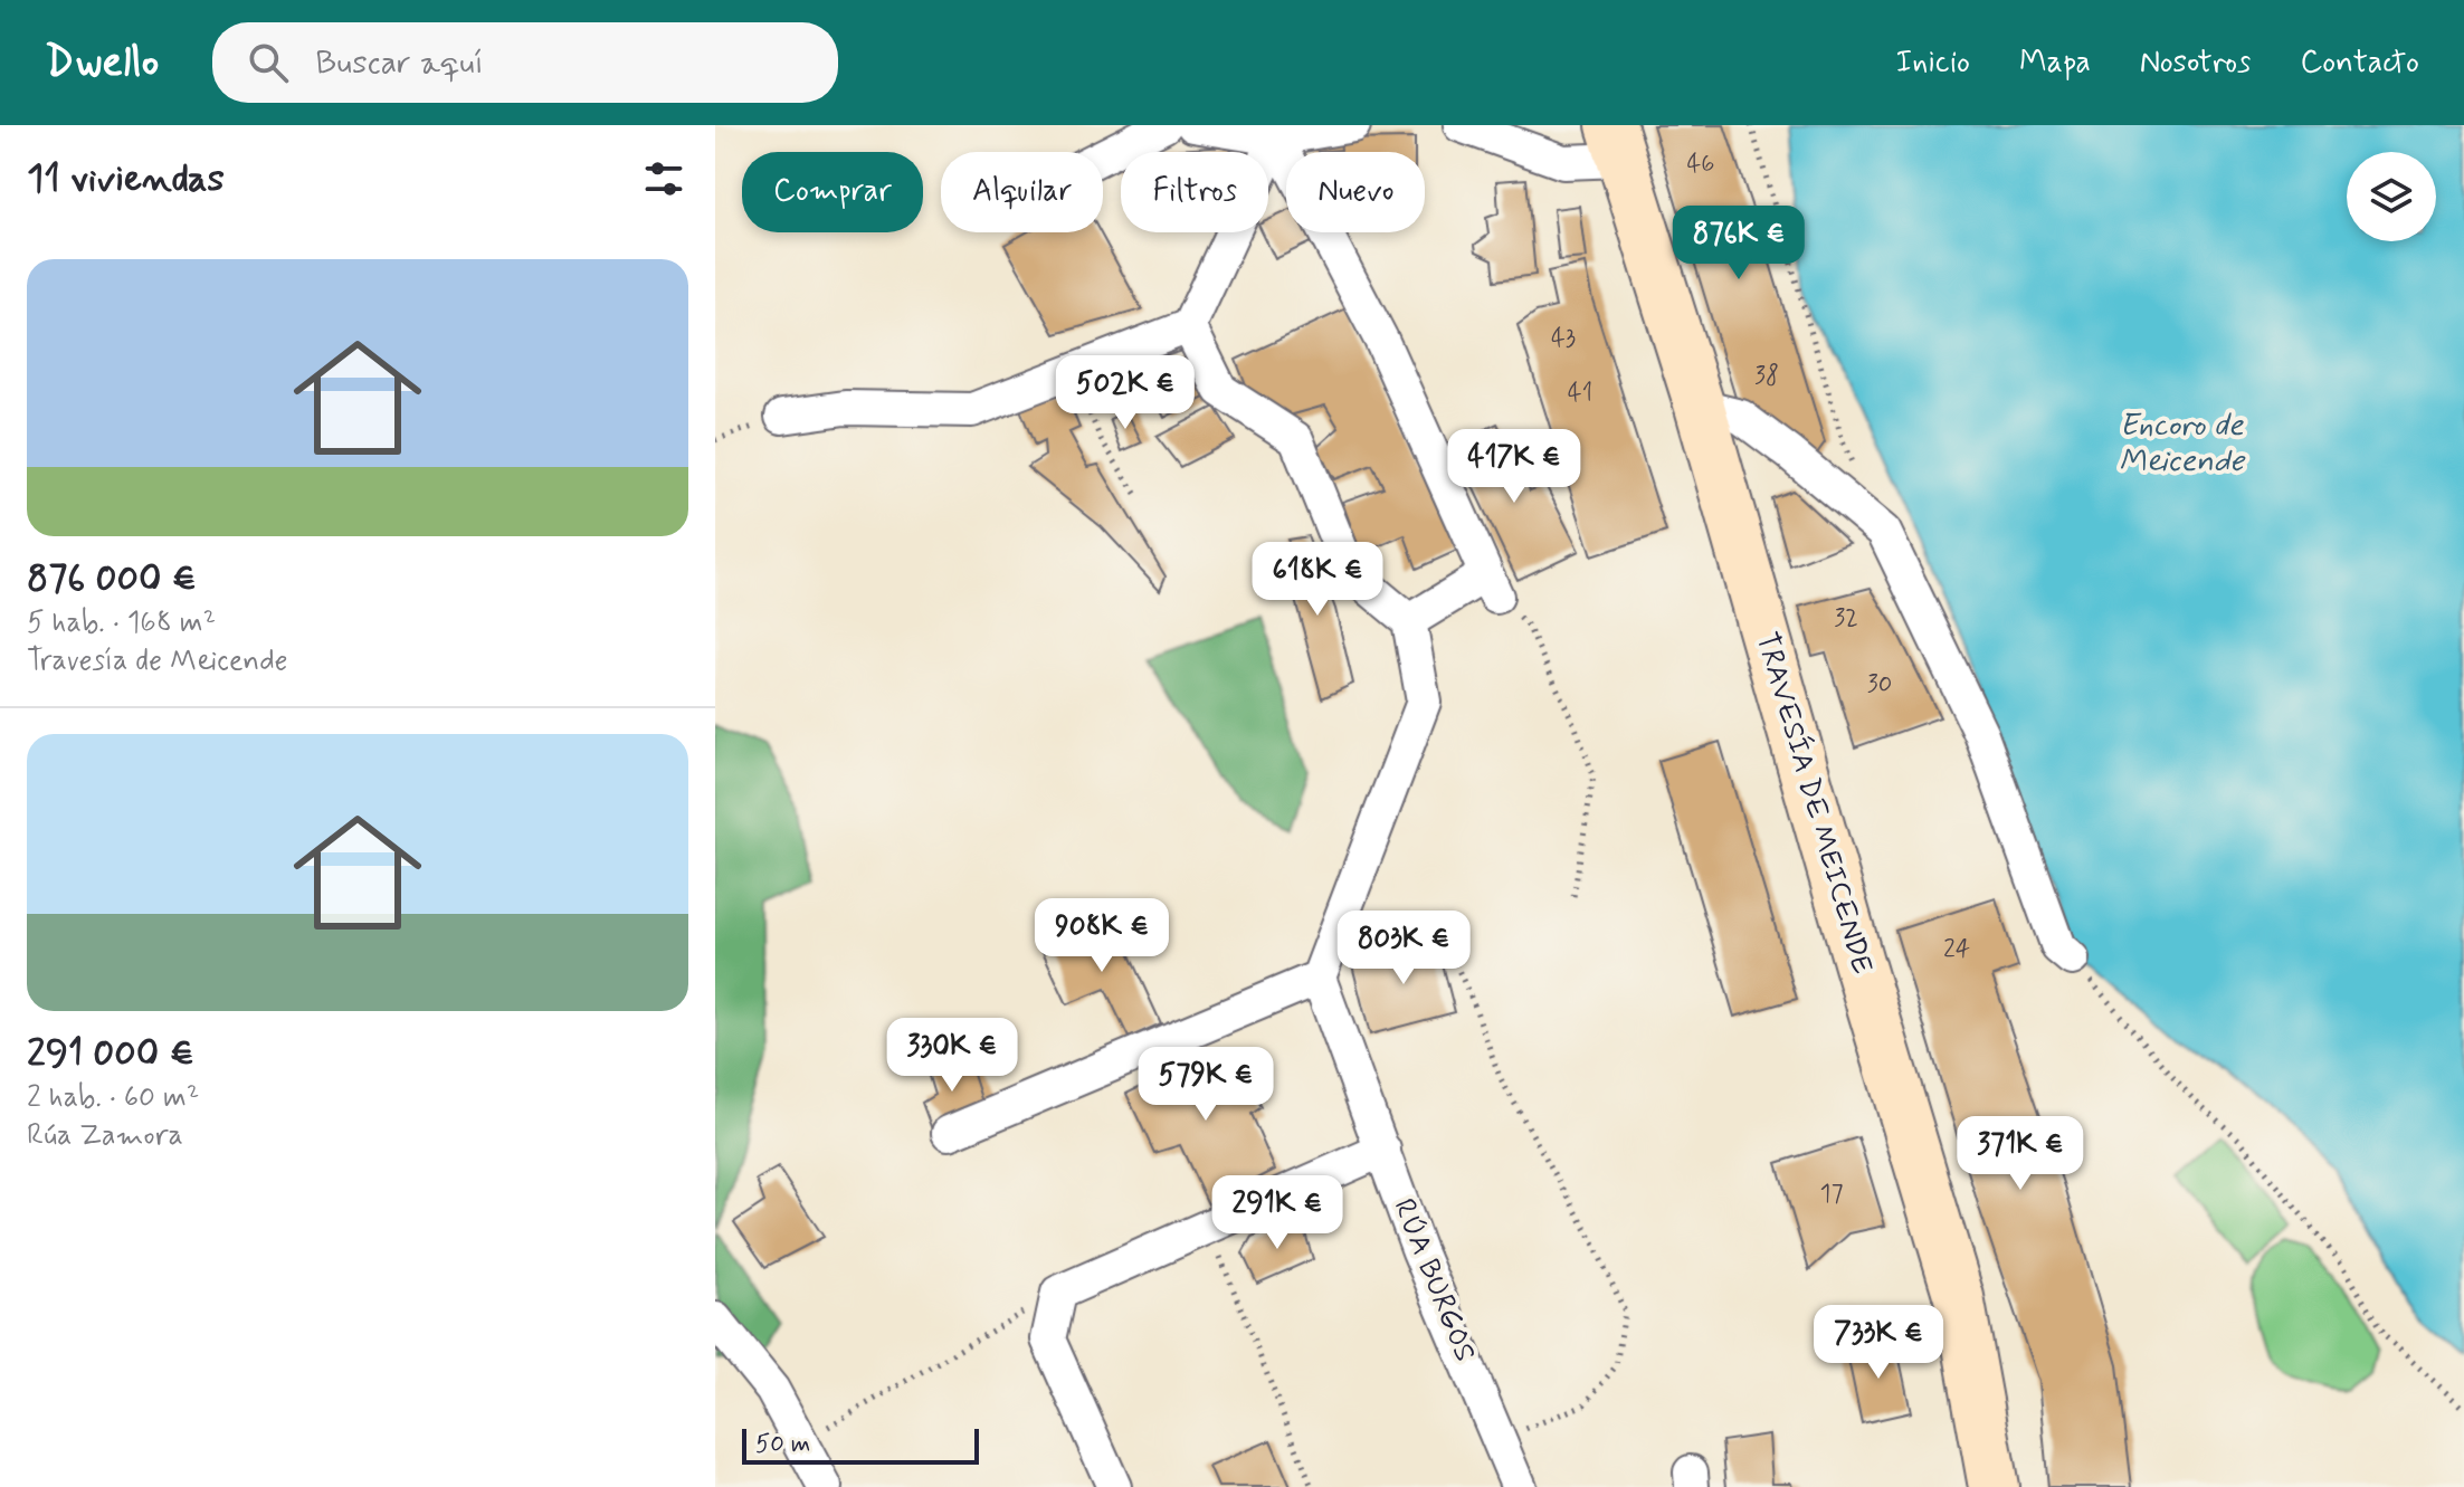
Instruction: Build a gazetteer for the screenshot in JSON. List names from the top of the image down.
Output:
{
  "streets": {
    "main road": ["TRAVESÍA DE MEICENDE"],
    "street": ["RÚA BURGOS"]
  },
  "water": ["Encoro de Meicende"],
  "house_numbers": [
    "46",
    "43",
    "38",
    "41",
    "32",
    "30",
    "24",
    "17"
  ],
  "scale_bar": "50 m",
  "page": {
    "header": "Dwello",
    "search": "Buscar aquí",
    "nav": [
      "Inicio",
      "Mapa",
      "Nosotros",
      "Contacto"
    ],
    "heading": "11 viviendas",
    "chip": [
      "Comprar",
      "Alquilar",
      "Filtros",
      "Nuevo"
    ],
    "price": [
      "876K €",
      "502K €",
      "417K €",
      "618K €",
      "908K €",
      "803K €",
      "330K €",
      "579K €",
      "371K €",
      "291K €",
      "733K €"
    ],
    "list": [
      {
        "name": "876 000 €",
        "note": "5 hab. · 168 m² · Travesía de Meicende"
      },
      {
        "name": "291 000 €",
        "note": "2 hab. · 60 m² · Rúa Zamora"
      }
    ],
    "scale": "50 m"
  }
}
